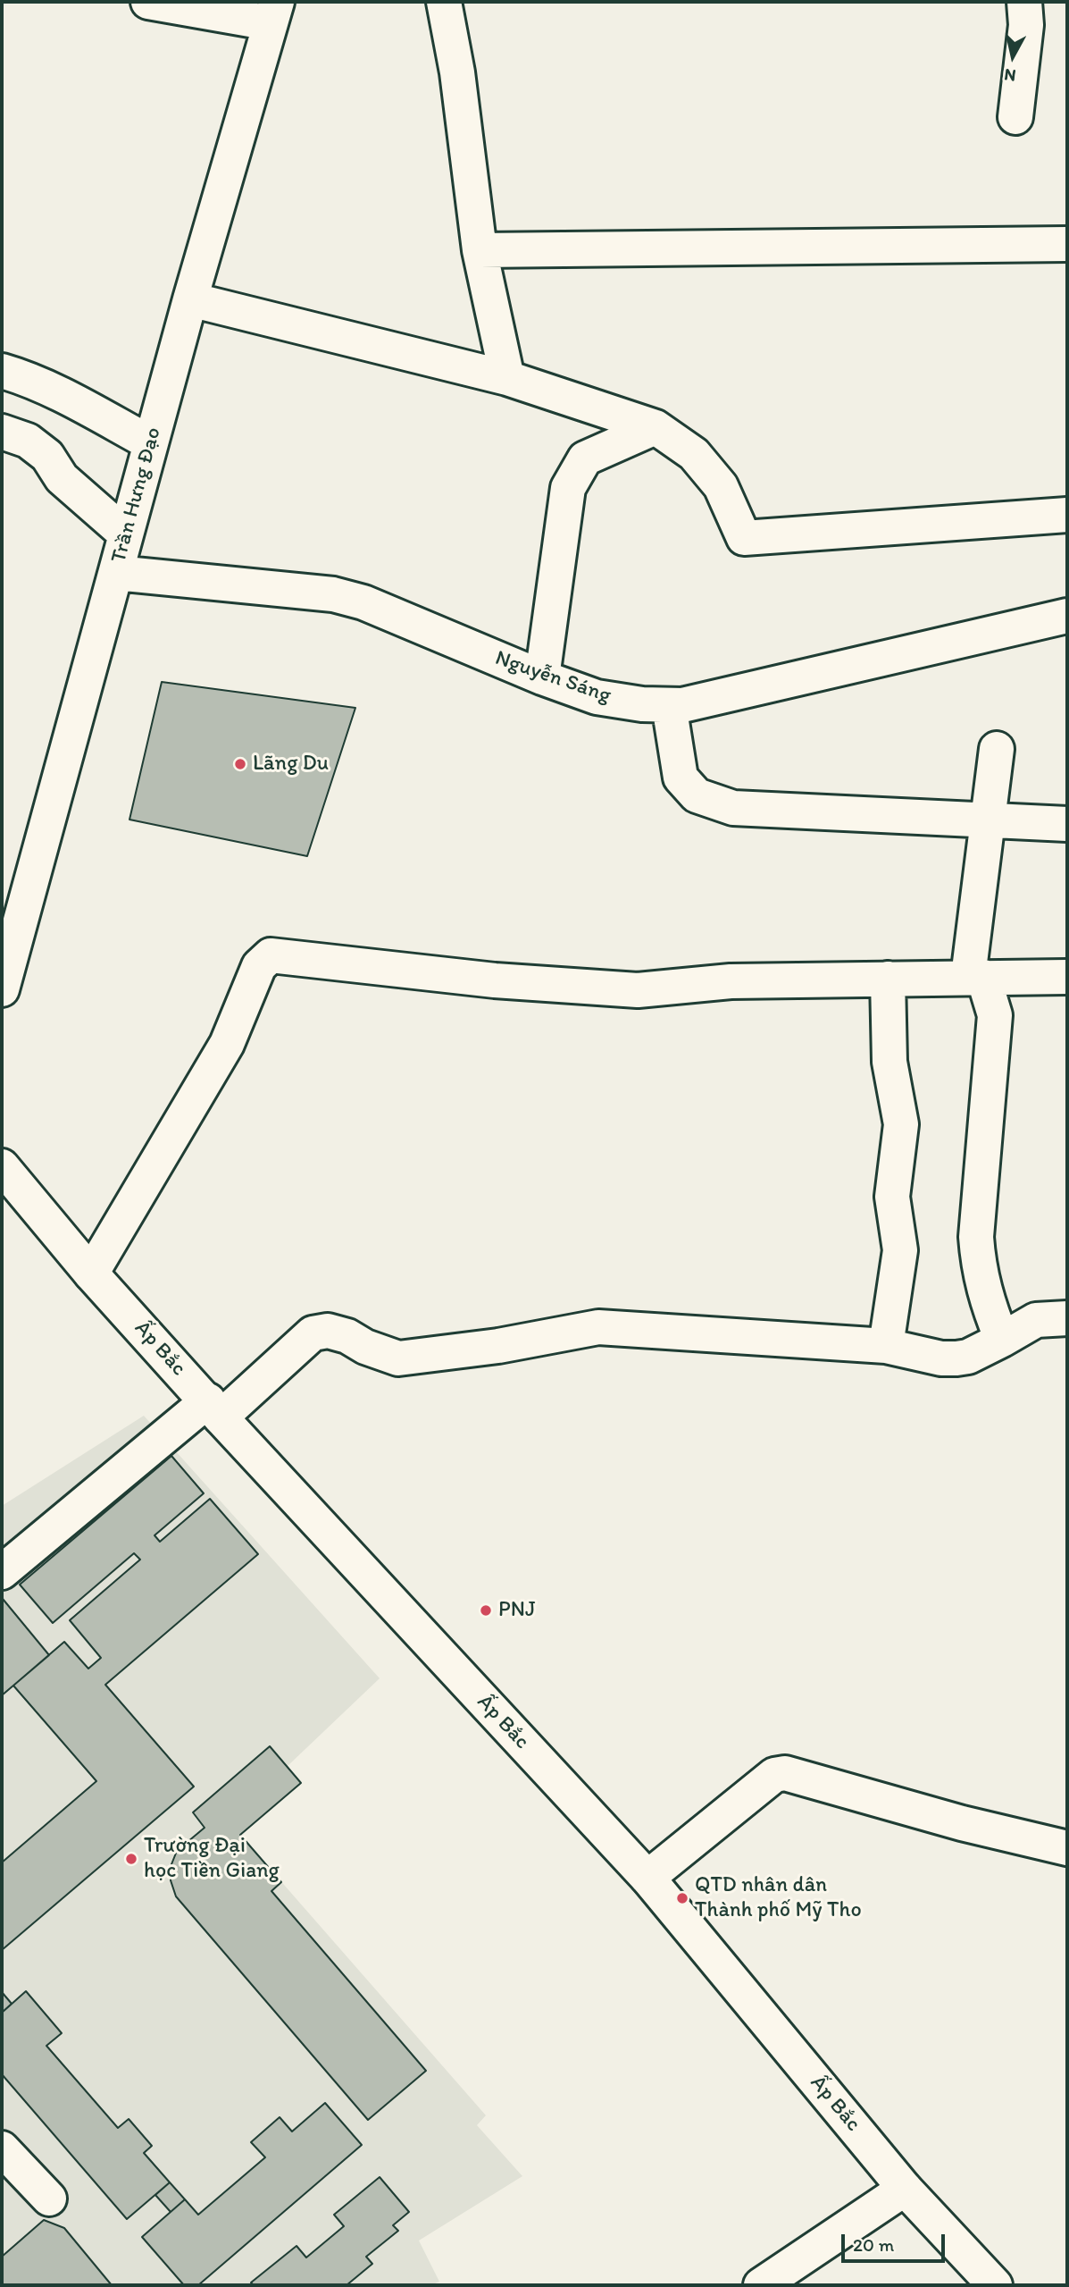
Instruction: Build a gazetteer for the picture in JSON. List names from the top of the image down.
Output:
{
  "streets": {
    "street": ["Trần Hưng Đạo", "Nguyễn Sáng", "Ấp Bắc"]
  },
  "crossings": [
    ["Trần Hưng Đạo", "Nguyễn Sáng"]
  ],
  "places": [
    "Lãng Du",
    "PNJ",
    "Trường Đại học Tiền Giang",
    "QTD nhân dân Thành phố Mỹ Tho"
  ],
  "scale_bar": "20 m",
  "north": "bottom"
}
